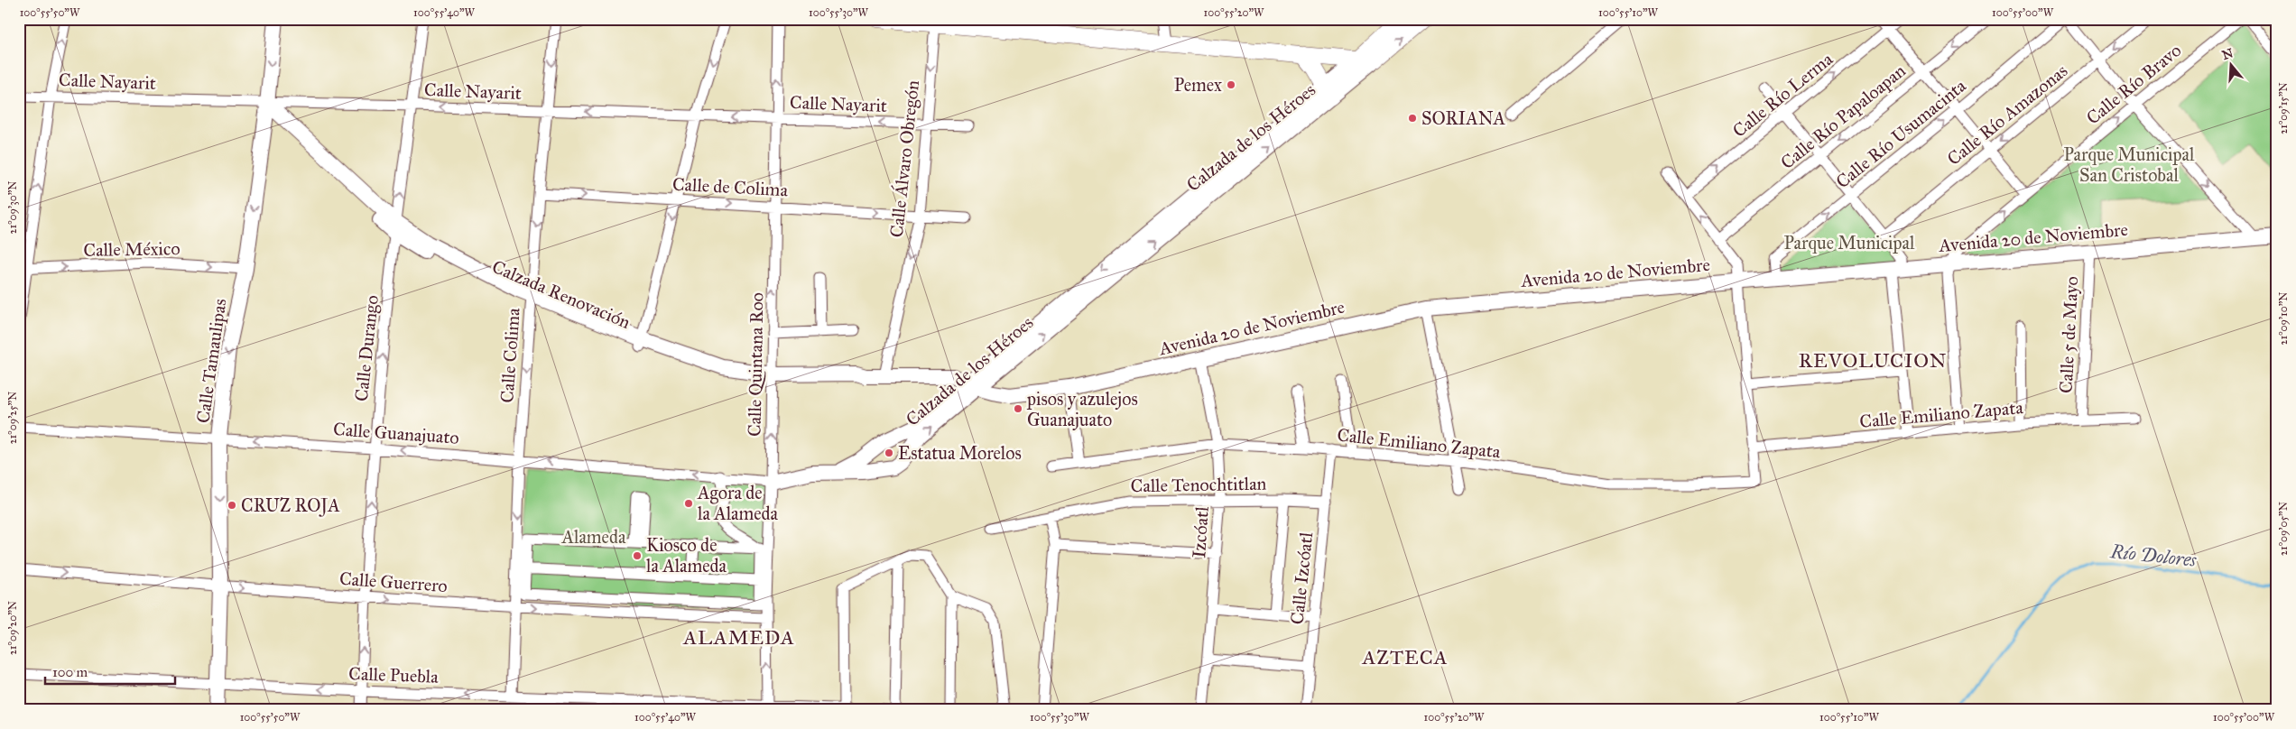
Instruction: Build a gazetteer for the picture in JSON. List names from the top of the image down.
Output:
{
  "streets": {
    "main road": ["Calzada de los Héroes"],
    "street": [
      "Calle Nayarit",
      "Calle Río Bravo",
      "Calle Río Lerma",
      "Calle Río Amazonas",
      "Calle Río Papaloapan",
      "Calle Río Usumacinta",
      "Calle Álvaro Obregón",
      "Calle de Colima",
      "Avenida 20 de Noviembre",
      "Calle México",
      "Calzada Renovación",
      "Calle 5 de Mayo",
      "Calle Durango",
      "Calle Colima",
      "Calle Tamaulipas",
      "Calle Quintana Roo",
      "Calle Emiliano Zapata",
      "Calle Guanajuato",
      "Calle Tenochtitlan",
      "Izcóatl",
      "Calle Izcóatl",
      "Calle Guerrero",
      "Calle Puebla"
    ]
  },
  "crossings": [
    ["Calle Nayarit", "Calle Álvaro Obregón"],
    ["Calle Nayarit", "Calzada Renovación"],
    ["Calle Nayarit", "Calle Durango"],
    ["Calle Nayarit", "Calle Colima"],
    ["Calle Nayarit", "Calle Tamaulipas"],
    ["Calle Nayarit", "Calle Quintana Roo"],
    ["Calle Río Bravo", "Avenida 20 de Noviembre"],
    ["Calle Río Usumacinta", "Avenida 20 de Noviembre"],
    ["Calzada de los Héroes", "Avenida 20 de Noviembre"],
    ["Calzada de los Héroes", "Calzada Renovación"],
    ["Calle Álvaro Obregón", "Calle de Colima"],
    ["Calle Álvaro Obregón", "Calzada Renovación"],
    ["Calle de Colima", "Calle Colima"],
    ["Calle de Colima", "Calle Quintana Roo"],
    ["Avenida 20 de Noviembre", "Calzada Renovación"],
    ["Avenida 20 de Noviembre", "Calle 5 de Mayo"],
    ["Avenida 20 de Noviembre", "Izcóatl"],
    ["Calle México", "Calle Tamaulipas"],
    ["Calzada Renovación", "Calle Durango"],
    ["Calzada Renovación", "Calle Colima"],
    ["Calzada Renovación", "Calle Tamaulipas"],
    ["Calzada Renovación", "Calle Quintana Roo"],
    ["Calle 5 de Mayo", "Calle Emiliano Zapata"],
    ["Calle Durango", "Calle Guanajuato"],
    ["Calle Durango", "Calle Guerrero"],
    ["Calle Durango", "Calle Puebla"],
    ["Calle Colima", "Calle Guanajuato"],
    ["Calle Colima", "Calle Guerrero"],
    ["Calle Colima", "Calle Puebla"],
    ["Calle Tamaulipas", "Calle Guanajuato"],
    ["Calle Tamaulipas", "Calle Guerrero"],
    ["Calle Tamaulipas", "Calle Puebla"],
    ["Calle Quintana Roo", "Calle Guanajuato"],
    ["Calle Quintana Roo", "Calle Guerrero"],
    ["Calle Quintana Roo", "Calle Puebla"],
    ["Calle Emiliano Zapata", "Izcóatl"],
    ["Calle Emiliano Zapata", "Calle Izcóatl"],
    ["Calle Tenochtitlan", "Izcóatl"],
    ["Calle Tenochtitlan", "Calle Izcóatl"]
  ],
  "one_way": [
    "Calle Nayarit",
    "Calle Río Bravo",
    "Calle Río Lerma",
    "Calle Río Amazonas",
    "Calle Río Papaloapan",
    "Calle Río Usumacinta",
    "Calle Álvaro Obregón",
    "Calle de Colima",
    "Calle México",
    "Calle Durango",
    "Calle Colima",
    "Calle Tamaulipas",
    "Calle Guanajuato"
  ],
  "districts": ["REVOLUCION", "ALAMEDA", "AZTECA"],
  "water": ["Río Dolores"],
  "parks": ["Parque Municipal San Cristobal", "Parque Municipal", "Alameda"],
  "places": [
    "Pemex",
    "SORIANA",
    "pisos y azulejos Guanajuato",
    "Estatua Morelos",
    "Agora de la Alameda",
    "CRUZ ROJA",
    "Kiosco de la Alameda"
  ],
  "scale_bar": "100 m",
  "north": "top",
  "coordinates": [
    "100°55'50\"W",
    "100°55'40\"W",
    "100°55'30\"W",
    "100°55'20\"W",
    "100°55'10\"W",
    "100°55'00\"W",
    "21°09'15\"N",
    "21°09'30\"N",
    "21°09'10\"N",
    "21°09'25\"N",
    "21°09'05\"N",
    "21°09'20\"N"
  ]
}
